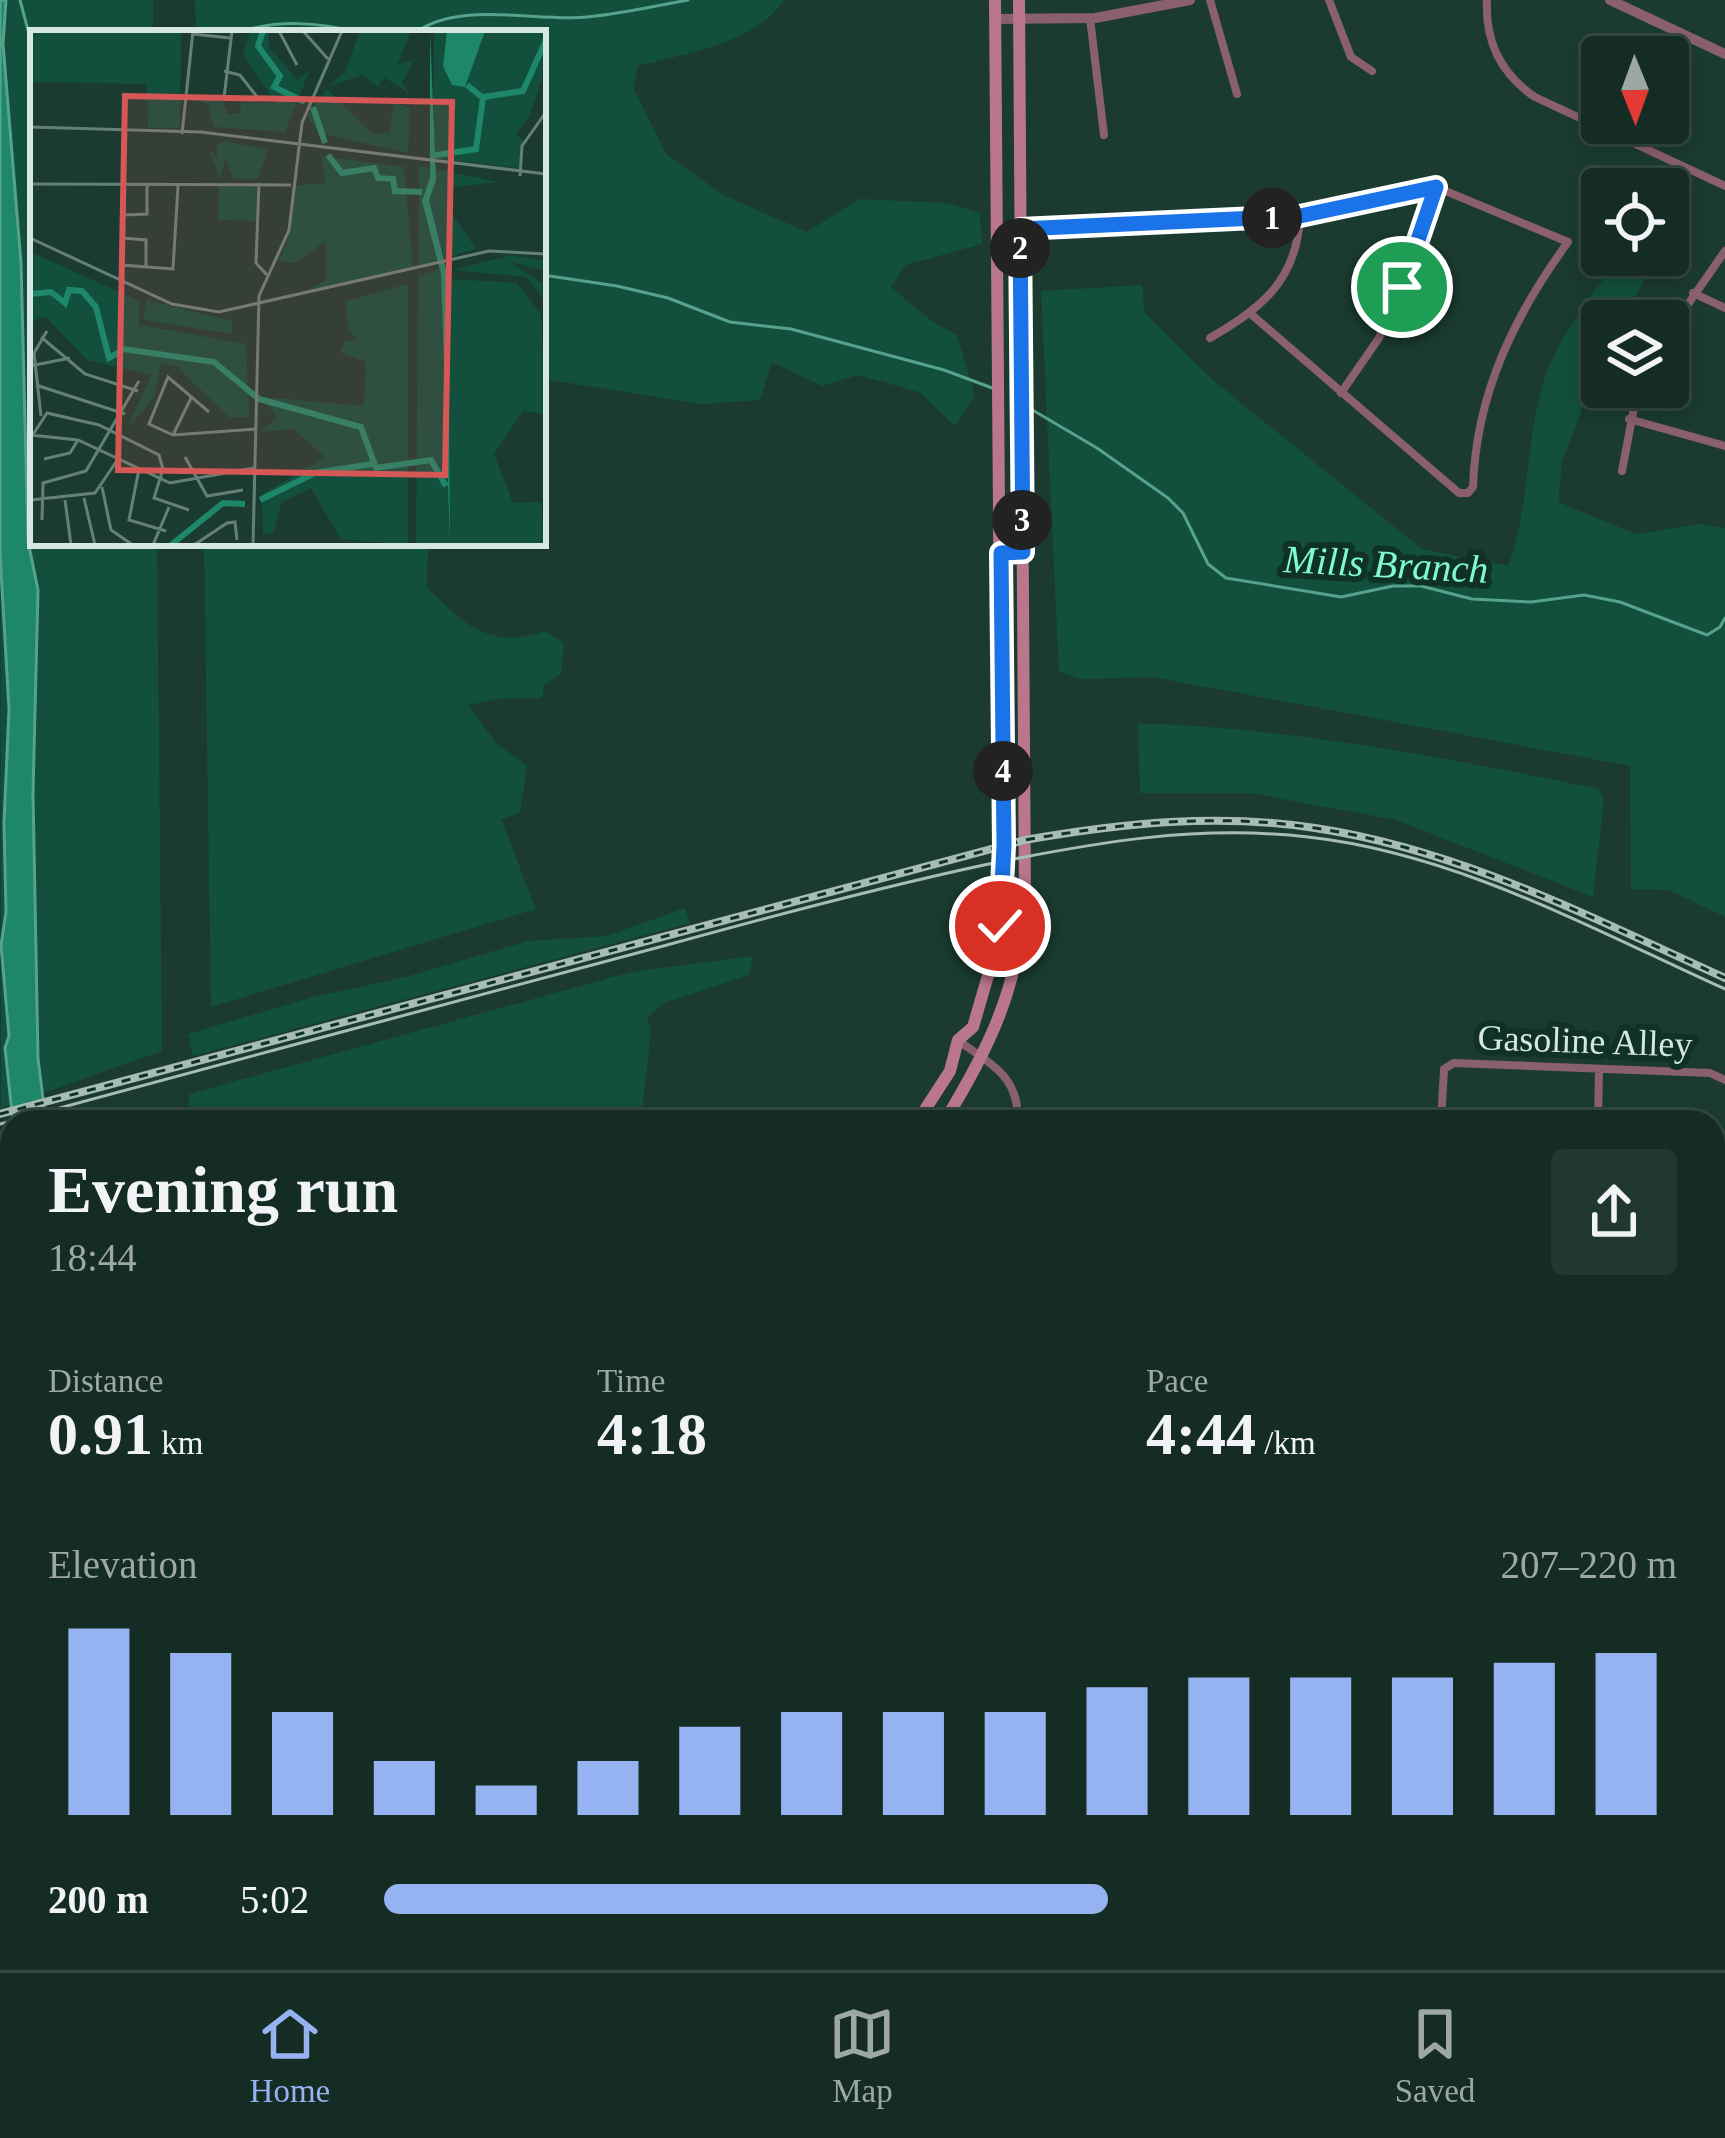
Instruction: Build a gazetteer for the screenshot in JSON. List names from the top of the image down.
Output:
{
  "streets": {
    "street": ["Gasoline Alley"]
  },
  "water": ["Mills Branch"],
  "north": "bottom",
  "page": {
    "pins": [
      "1",
      "2",
      "3",
      "4"
    ],
    "heading": ["Evening run", "18:44"],
    "stats": [
      ["Distance", "0.91 km"],
      ["Time", "4:18"],
      ["Pace", "4:44 /km"]
    ],
    "chart": ["Elevation", "207–220 m"],
    "list": [
      {
        "name": "200 m",
        "note": "5:02"
      }
    ],
    "tabs": ["Home", "Map", "Saved"]
  }
}
